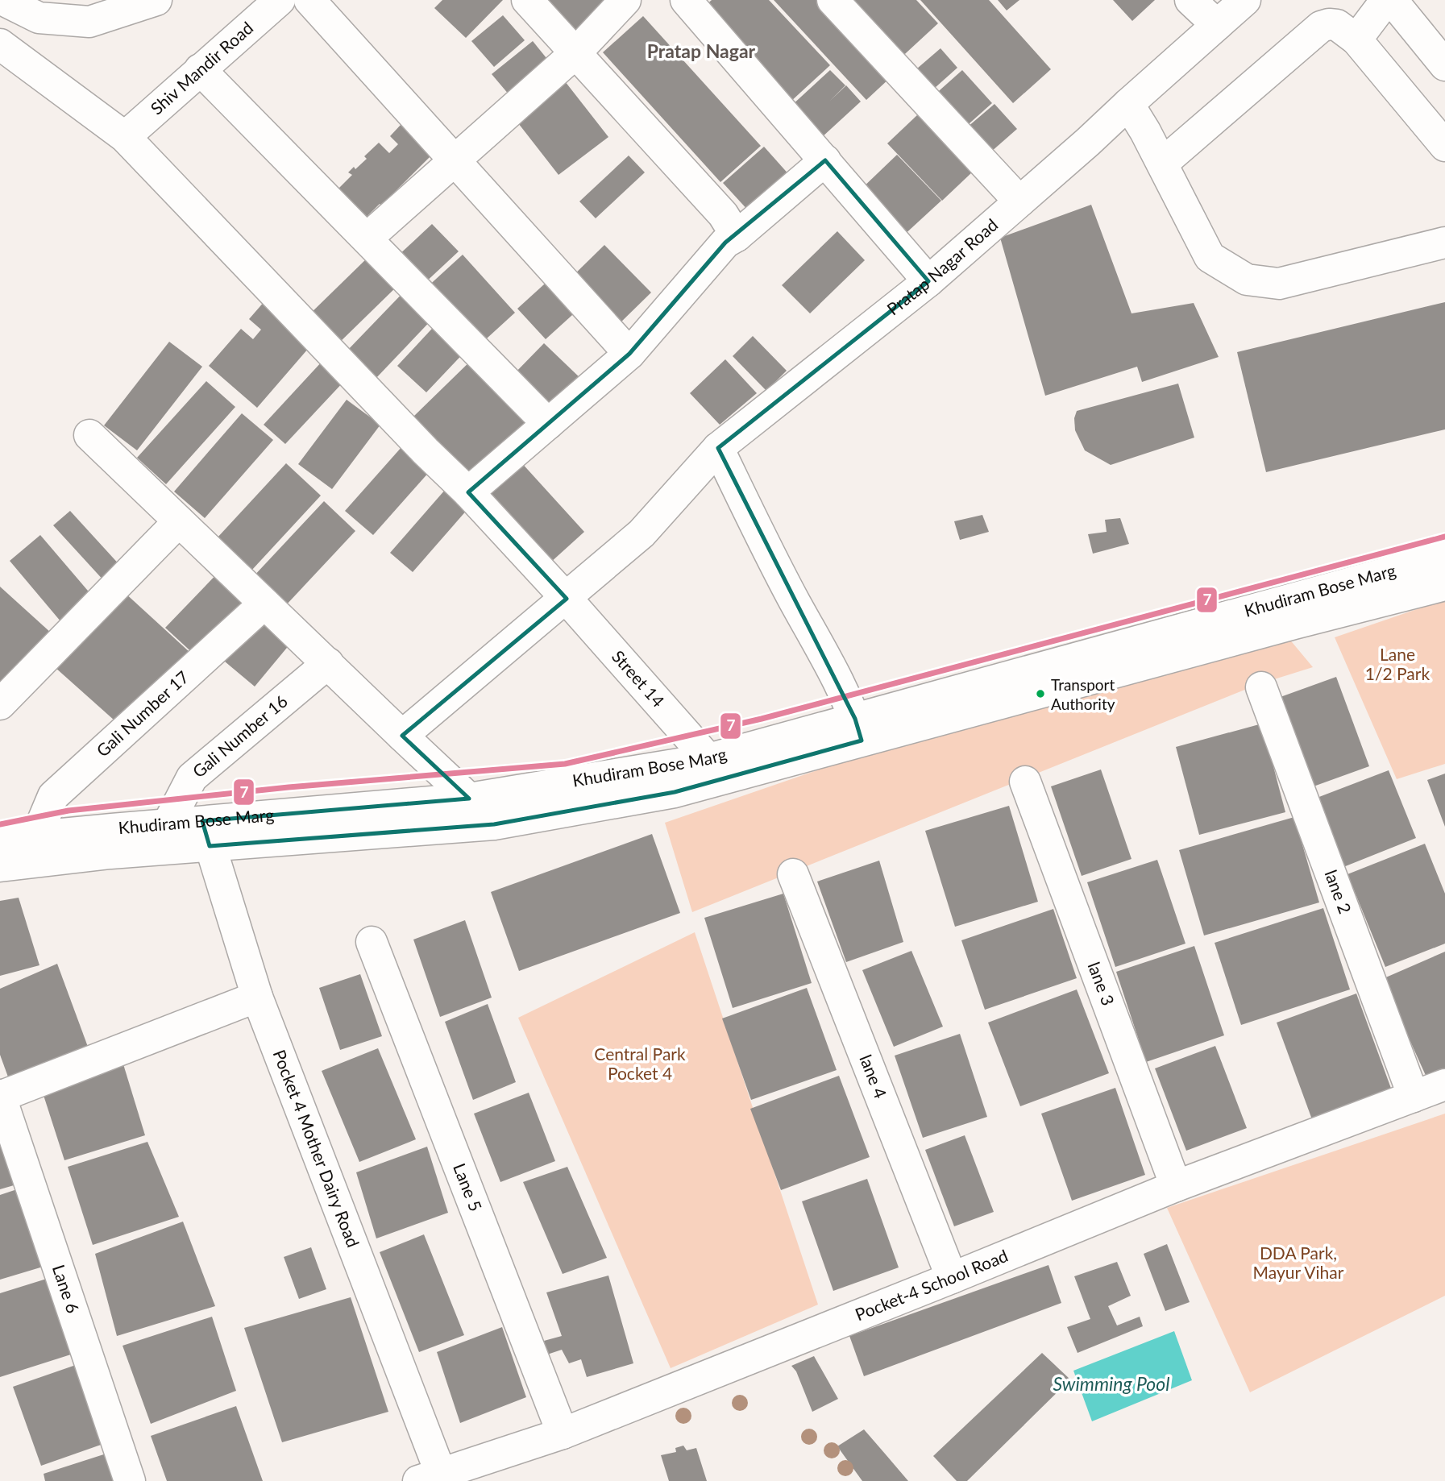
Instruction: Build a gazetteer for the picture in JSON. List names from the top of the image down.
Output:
{
  "streets": {
    "street": [
      "Shiv Mandir Road",
      "Pratap Nagar Road",
      "Khudiram Bose Marg",
      "Street 14",
      "Gali Number 17",
      "Gali Number 16",
      "lane 2",
      "lane 3",
      "lane 4",
      "Pocket 4 Mother Dairy Road",
      "Lane 5",
      "Pocket-4 School Road",
      "Lane 6"
    ]
  },
  "crossings": [
    ["Shiv Mandir Road", "Street 14"],
    ["Pratap Nagar Road", "Street 14"],
    ["Khudiram Bose Marg", "Street 14"],
    ["Khudiram Bose Marg", "Gali Number 17"],
    ["Khudiram Bose Marg", "Gali Number 16"],
    ["Khudiram Bose Marg", "Pocket 4 Mother Dairy Road"],
    ["lane 2", "Pocket-4 School Road"],
    ["lane 3", "Pocket-4 School Road"],
    ["lane 4", "Pocket-4 School Road"],
    ["Pocket 4 Mother Dairy Road", "Pocket-4 School Road"],
    ["Lane 5", "Pocket-4 School Road"]
  ],
  "districts": ["Pratap Nagar"],
  "water": ["Swimming Pool"],
  "parks": ["Lane 1/2 Park", "Central Park Pocket 4", "DDA Park, Mayur Vihar"],
  "places": ["Transport Authority"],
  "lines": ["transit line 7"]
}
